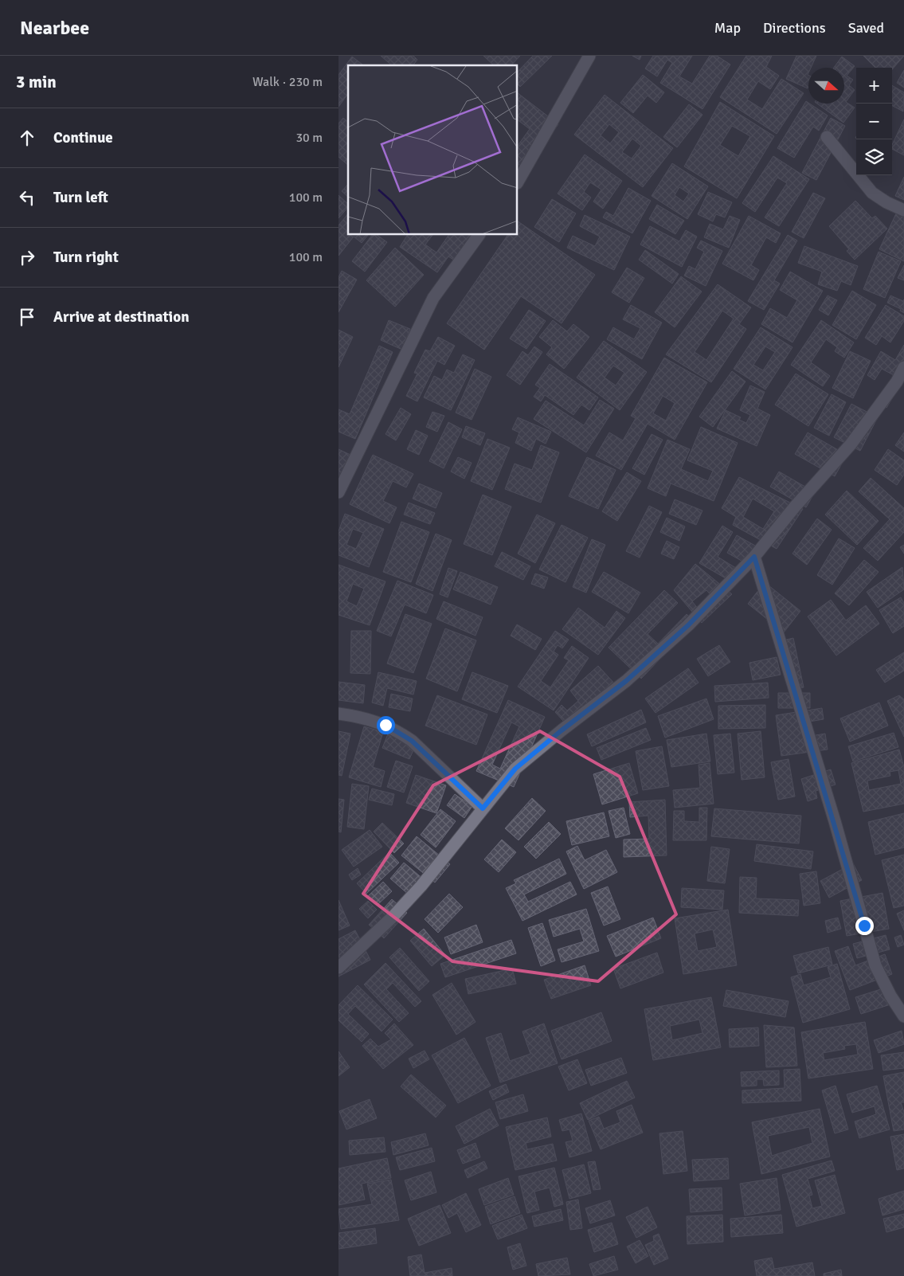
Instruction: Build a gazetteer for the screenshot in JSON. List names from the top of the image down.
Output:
{
  "north": "right",
  "page": {
    "header": "Nearbee",
    "nav": ["Map", "Directions", "Saved"],
    "heading": ["3 min", "Walk · 230 m"],
    "map_buttons": ["+", "−"],
    "list": [
      ["Continue", "30 m"],
      ["Turn left", "100 m"],
      ["Turn right", "100 m"],
      "Arrive at destination"
    ]
  }
}
